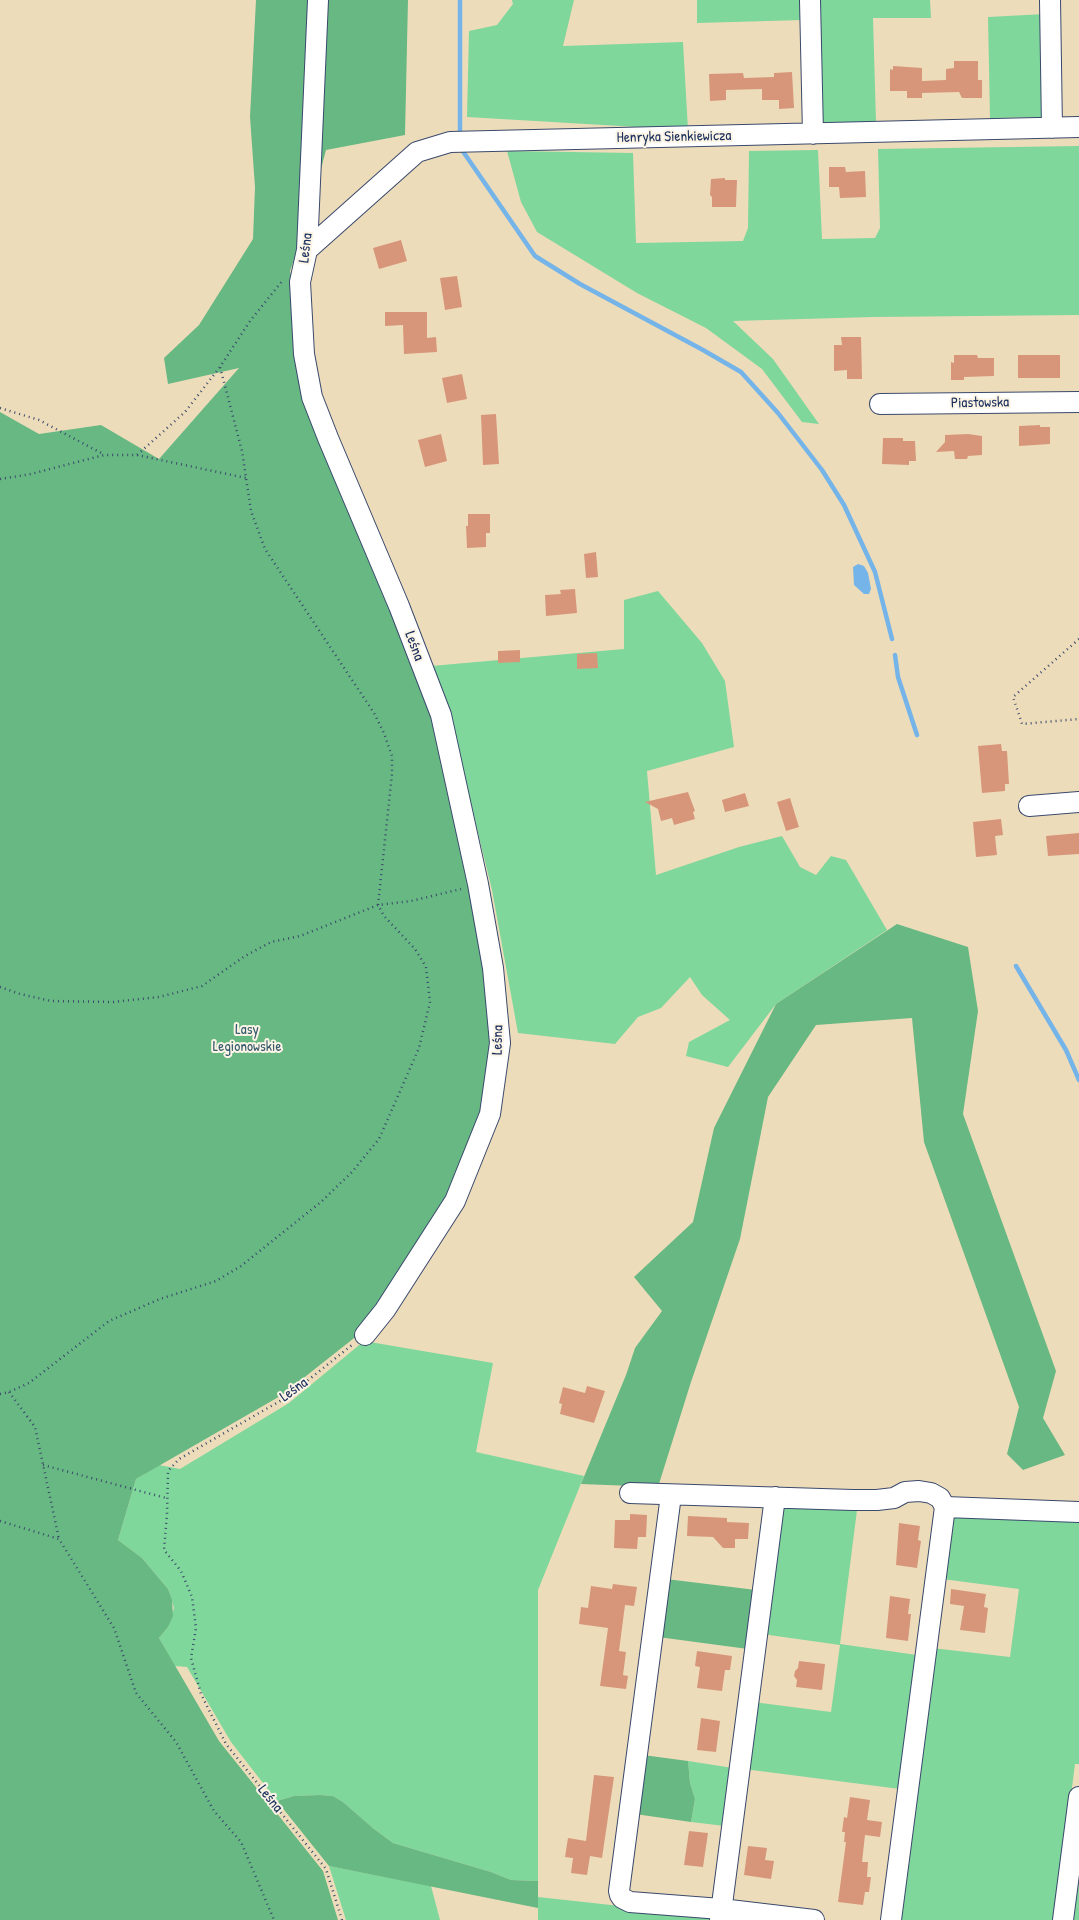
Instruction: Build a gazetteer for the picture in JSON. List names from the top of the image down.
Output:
{
  "streets": {
    "street": ["Henryka Sienkiewicza", "Leśna", "Piastowska"]
  },
  "crossings": [
    ["Henryka Sienkiewicza", "Leśna"]
  ],
  "parks": ["Lasy Legionowskie"]
}
